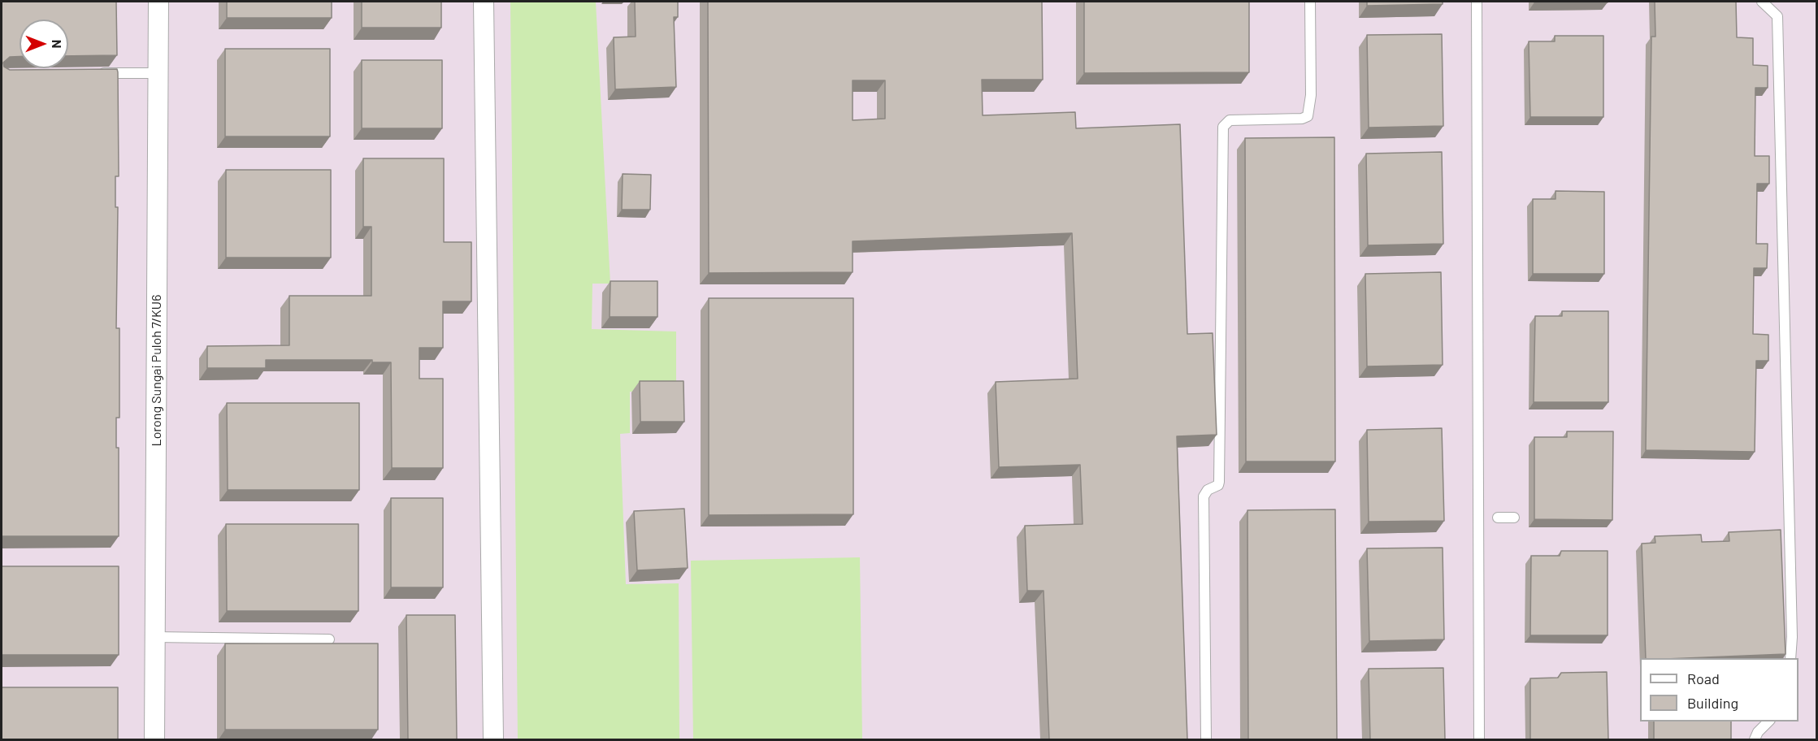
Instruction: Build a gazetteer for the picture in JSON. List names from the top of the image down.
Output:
{
  "streets": {
    "street": ["Lorong Sungai Puloh 7/KU6"]
  },
  "legend": ["Road", "Building"],
  "north": "right"
}
